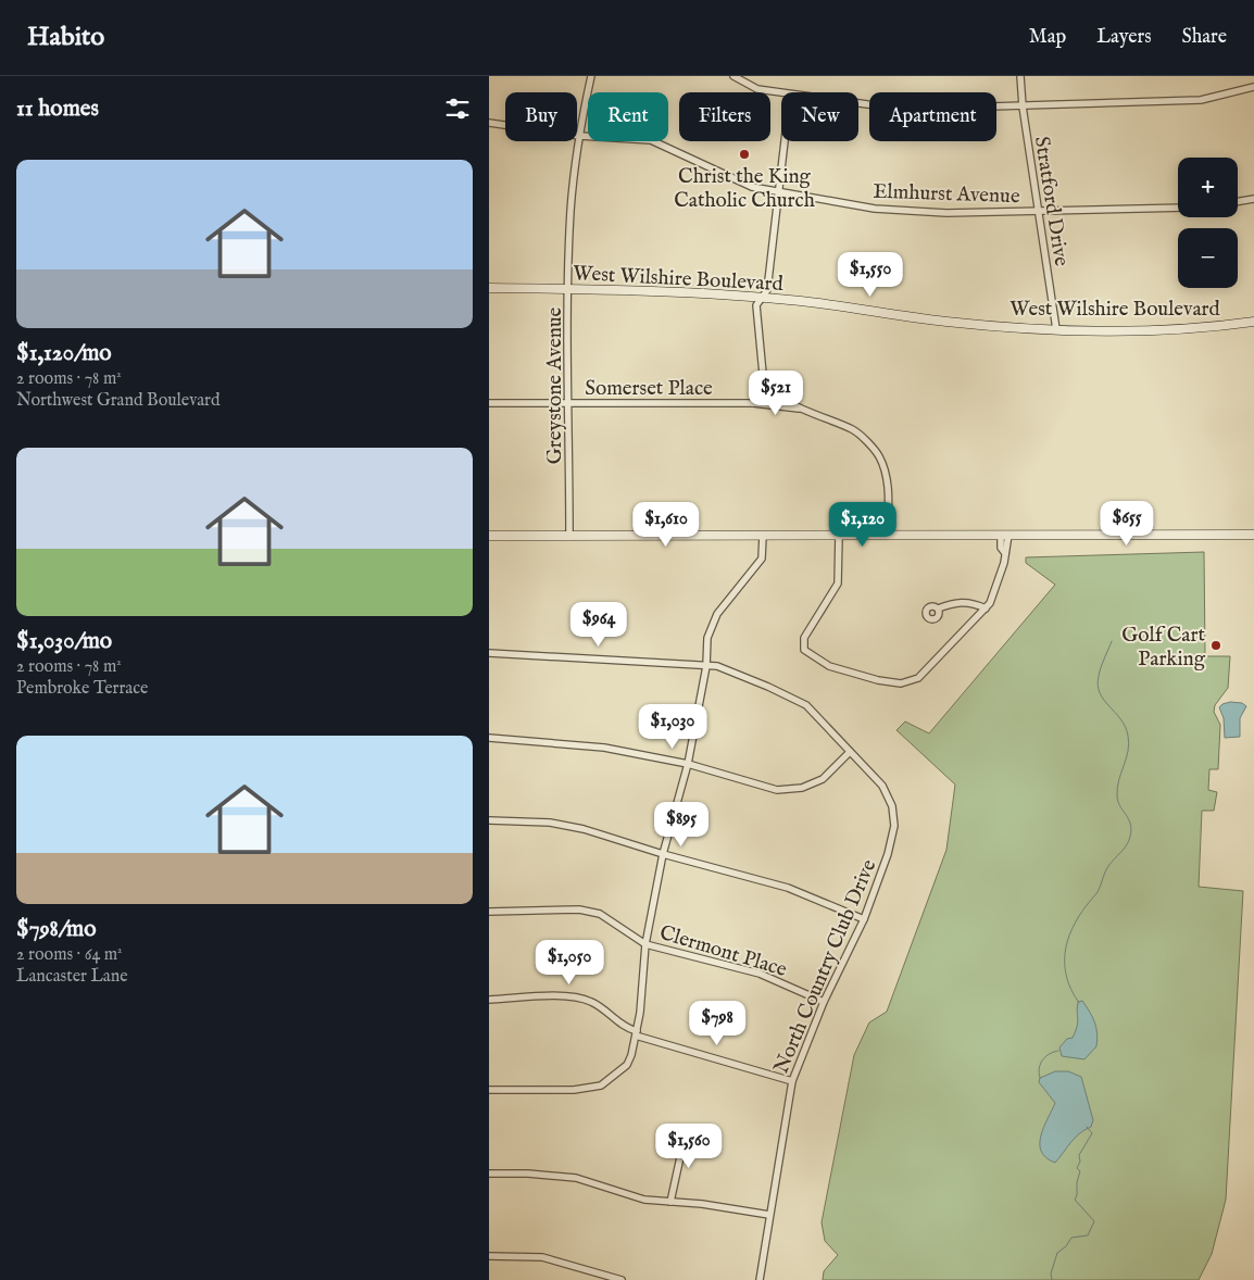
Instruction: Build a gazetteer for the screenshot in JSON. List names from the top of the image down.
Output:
{
  "streets": {
    "street": [
      "Elmhurst Avenue",
      "Stratford Drive",
      "West Wilshire Boulevard",
      "Greystone Avenue",
      "Somerset Place",
      "Clermont Place",
      "North Country Club Drive"
    ]
  },
  "crossings": [
    ["Elmhurst Avenue", "Stratford Drive"],
    ["Elmhurst Avenue", "Greystone Avenue"],
    ["Stratford Drive", "West Wilshire Boulevard"],
    ["West Wilshire Boulevard", "Greystone Avenue"],
    ["Greystone Avenue", "Somerset Place"],
    ["Clermont Place", "North Country Club Drive"]
  ],
  "places": ["Christ the King Catholic Church", "Golf Cart Parking"],
  "page": {
    "header": "Habito",
    "nav": ["Map", "Layers", "Share"],
    "heading": "11 homes",
    "chip": [
      "Buy",
      "Rent",
      "Filters",
      "New",
      "Apartment"
    ],
    "list": [
      {
        "name": "$1,120/mo",
        "note": "2 rooms · 78 m² · Northwest Grand Boulevard"
      },
      {
        "name": "$1,030/mo",
        "note": "2 rooms · 78 m² · Pembroke Terrace"
      },
      {
        "name": "$798/mo",
        "note": "2 rooms · 64 m² · Lancaster Lane"
      }
    ],
    "map_buttons": ["+", "−"],
    "price": [
      "$1,550",
      "$521",
      "$655",
      "$1,610",
      "$1,120",
      "$964",
      "$1,030",
      "$895",
      "$1,050",
      "$798",
      "$1,560"
    ]
  }
}
